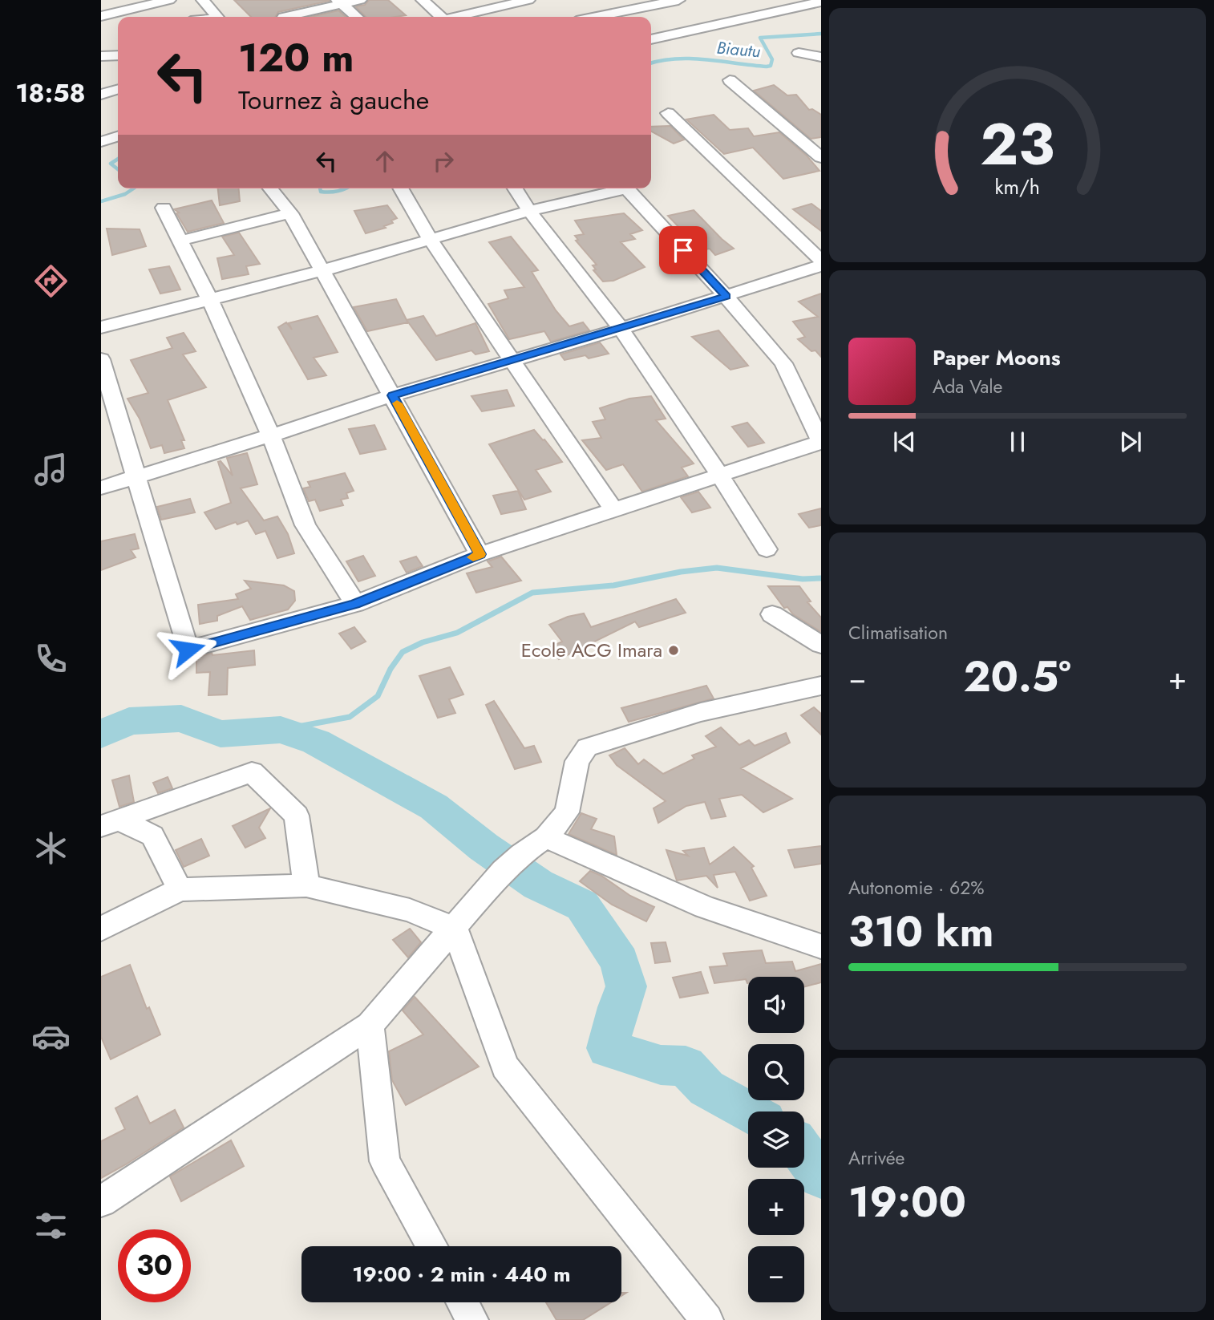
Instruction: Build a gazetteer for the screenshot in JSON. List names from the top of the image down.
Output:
{
  "water": ["Biautu"],
  "places": ["Ecole ACG Imara"],
  "page": {
    "tabs": "18:58",
    "turn": ["120 m", "Tournez à gauche"],
    "song": ["Paper Moons", "Ada Vale"],
    "tile": [
      "Climatisation",
      ["Autonomie · 62%", "310 km"],
      ["Arrivée", "19:00"]
    ],
    "heat": ["−", "20.5°", "+"],
    "map_buttons": ["+", "−"],
    "limit": "30",
    "trip": "19:00 · 2 min · 440 m",
    "gauge": ["23", "km/h"]
  }
}
